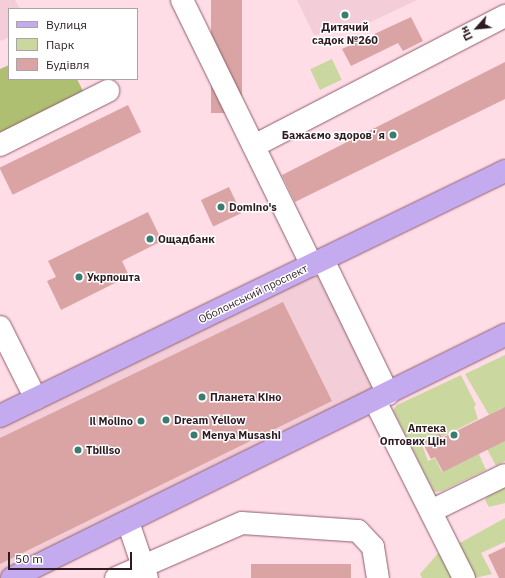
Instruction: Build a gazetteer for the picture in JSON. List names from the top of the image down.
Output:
{
  "streets": {
    "main road": ["Оболонський проспект"]
  },
  "places": [
    "Дитячий садок №260",
    "Бажаємо здоровʼя",
    "Domino's",
    "Ощадбанк",
    "Укрпошта",
    "Планета Кіно",
    "Dream Yellow",
    "il Molino",
    "Menya Musashi",
    "Аптека Оптових Цін",
    "Tbiliso"
  ],
  "legend": ["Вулиця", "Парк", "Будівля"],
  "scale_bar": "50 m",
  "north": "bottom left"
}
